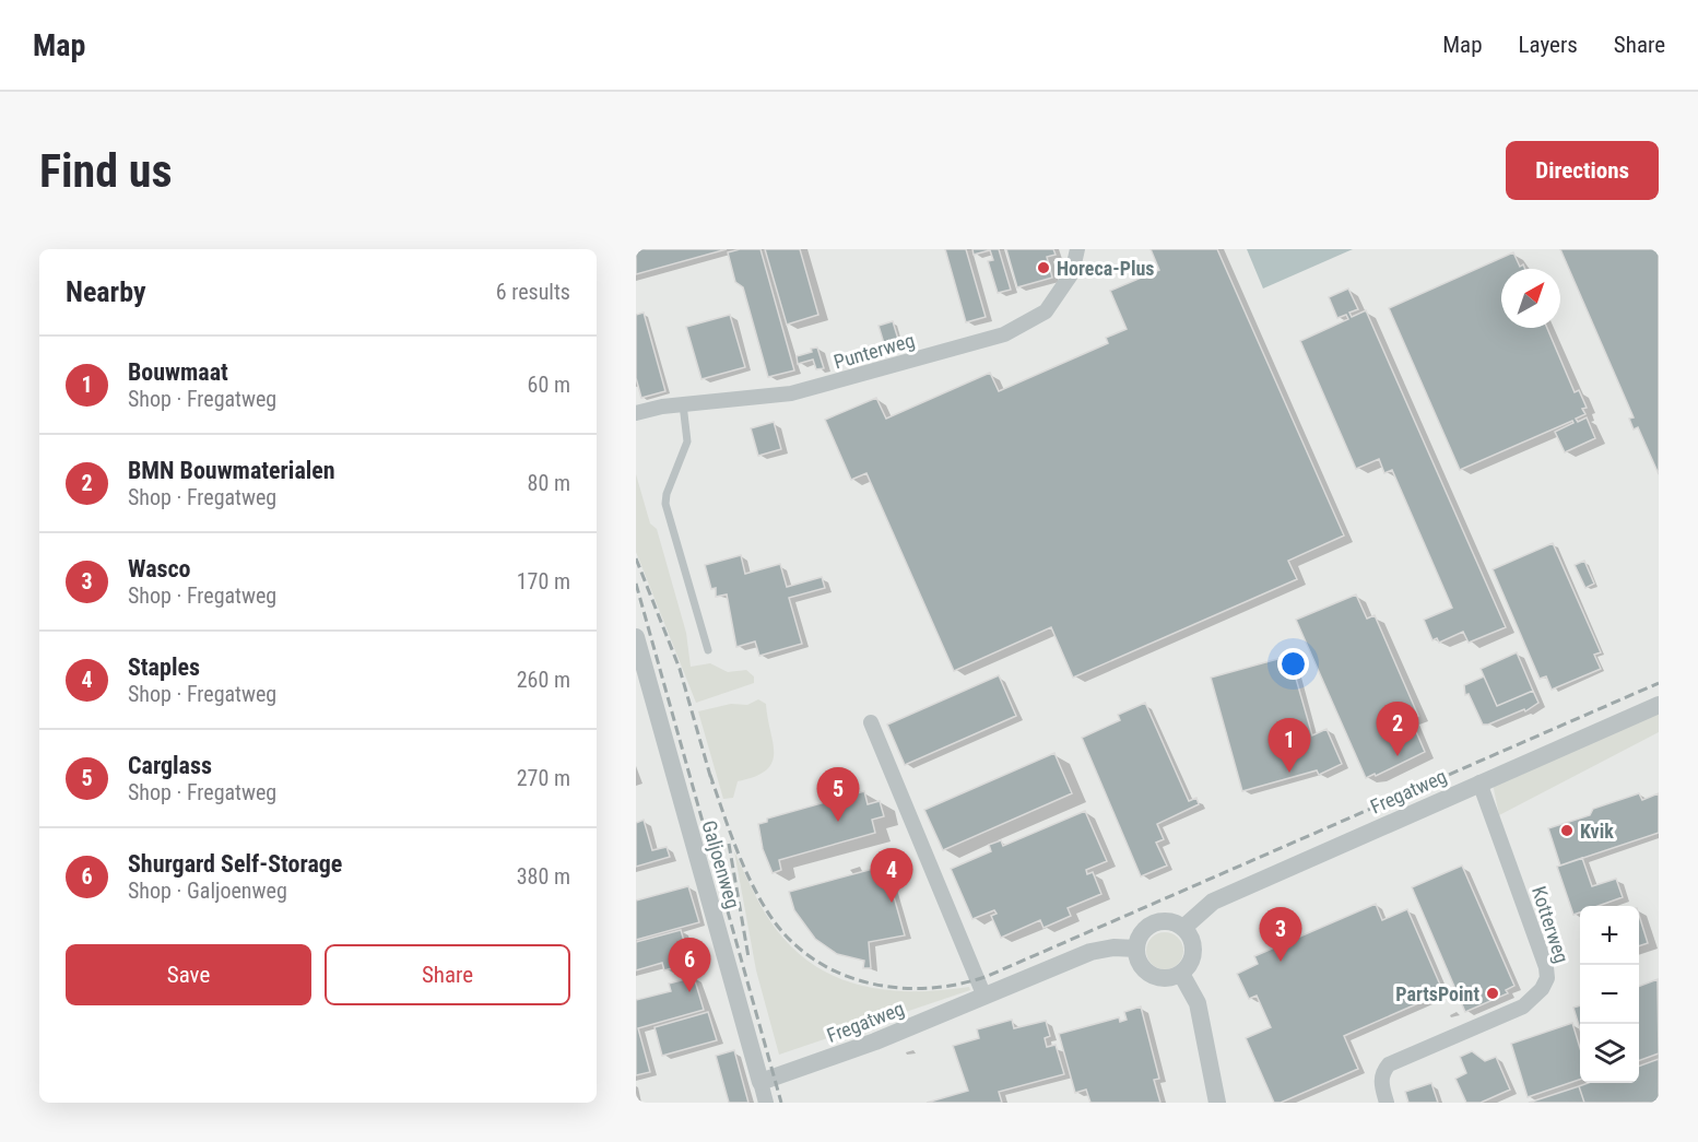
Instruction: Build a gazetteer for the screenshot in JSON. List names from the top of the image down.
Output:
{
  "streets": {
    "street": [
      "Punterweg",
      "Fregatweg",
      "Galjoenweg",
      "Kotterweg"
    ]
  },
  "crossings": [
    ["Fregatweg", "Galjoenweg"],
    ["Fregatweg", "Kotterweg"]
  ],
  "places": ["Horeca-Plus", "Kvik", "PartsPoint"],
  "north": "top right",
  "page": {
    "header": "Map",
    "nav": ["Map", "Layers", "Share"],
    "buttons": [
      "Directions",
      ["Save", "Share"]
    ],
    "title": "Find us",
    "heading": ["Nearby", "6 results"],
    "list": [
      {
        "mark": "1",
        "name": "Bouwmaat",
        "note": "Shop · Fregatweg",
        "value": "60 m"
      },
      {
        "mark": "2",
        "name": "BMN Bouwmaterialen",
        "note": "Shop · Fregatweg",
        "value": "80 m"
      },
      {
        "mark": "3",
        "name": "Wasco",
        "note": "Shop · Fregatweg",
        "value": "170 m"
      },
      {
        "mark": "4",
        "name": "Staples",
        "note": "Shop · Fregatweg",
        "value": "260 m"
      },
      {
        "mark": "5",
        "name": "Carglass",
        "note": "Shop · Fregatweg",
        "value": "270 m"
      },
      {
        "mark": "6",
        "name": "Shurgard Self-Storage",
        "note": "Shop · Galjoenweg",
        "value": "380 m"
      }
    ],
    "pins": [
      "2",
      "1",
      "5",
      "4",
      "3",
      "6"
    ],
    "map_buttons": ["+", "−"]
  }
}
